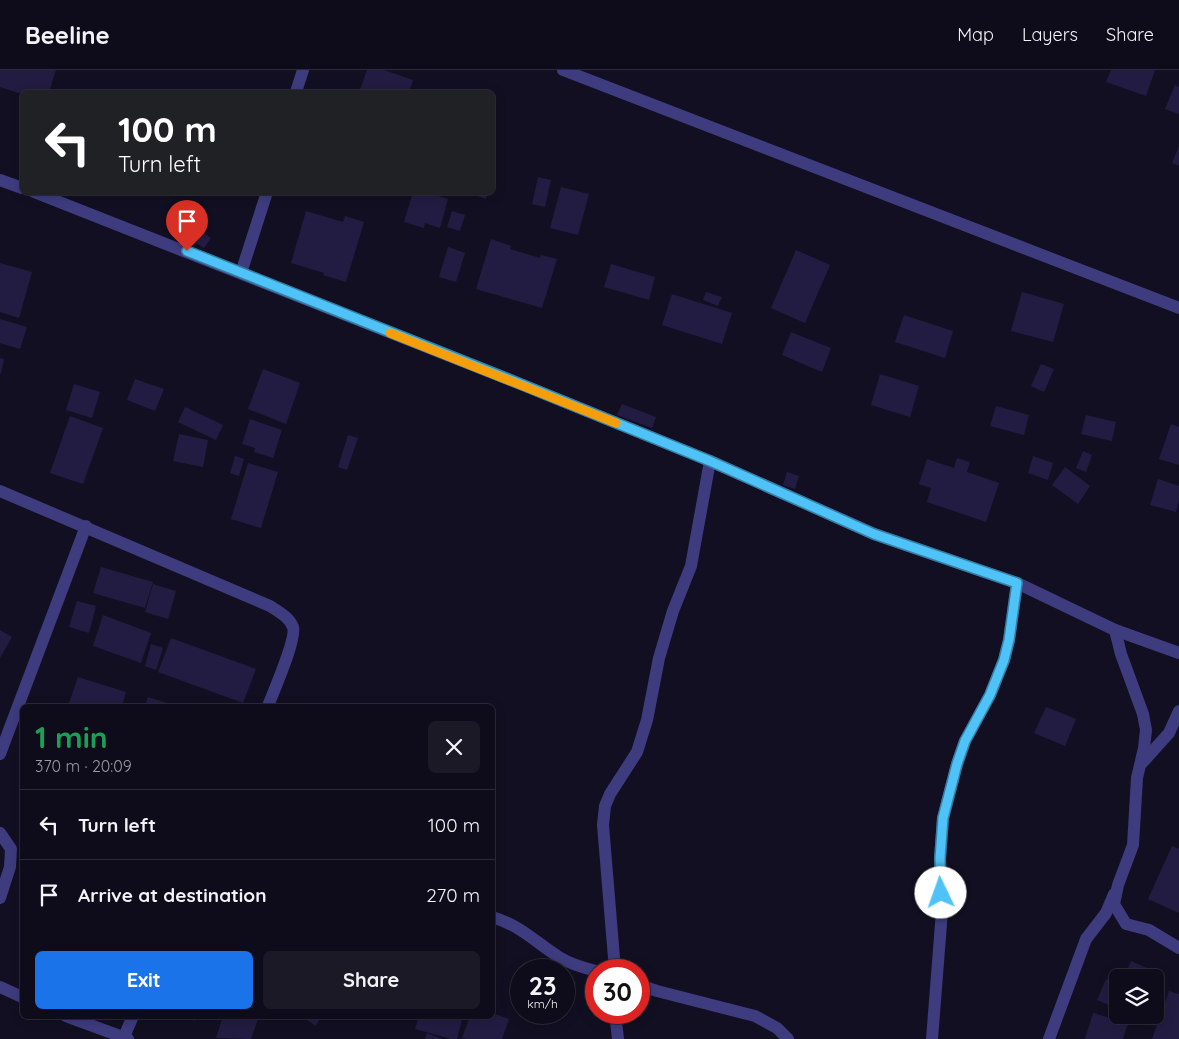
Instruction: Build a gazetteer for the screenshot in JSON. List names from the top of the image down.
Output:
{
  "page": {
    "header": "Beeline",
    "nav": ["Map", "Layers", "Share"],
    "turn": ["100 m", "Turn left"],
    "heading": ["1 min", "370 m · 20:09"],
    "list": [
      {
        "name": "Turn left",
        "value": "100 m"
      },
      {
        "name": "Arrive at destination",
        "value": "270 m"
      }
    ],
    "buttons": ["Exit", "Share"],
    "speed": "23 km/h",
    "limit": "30"
  }
}
